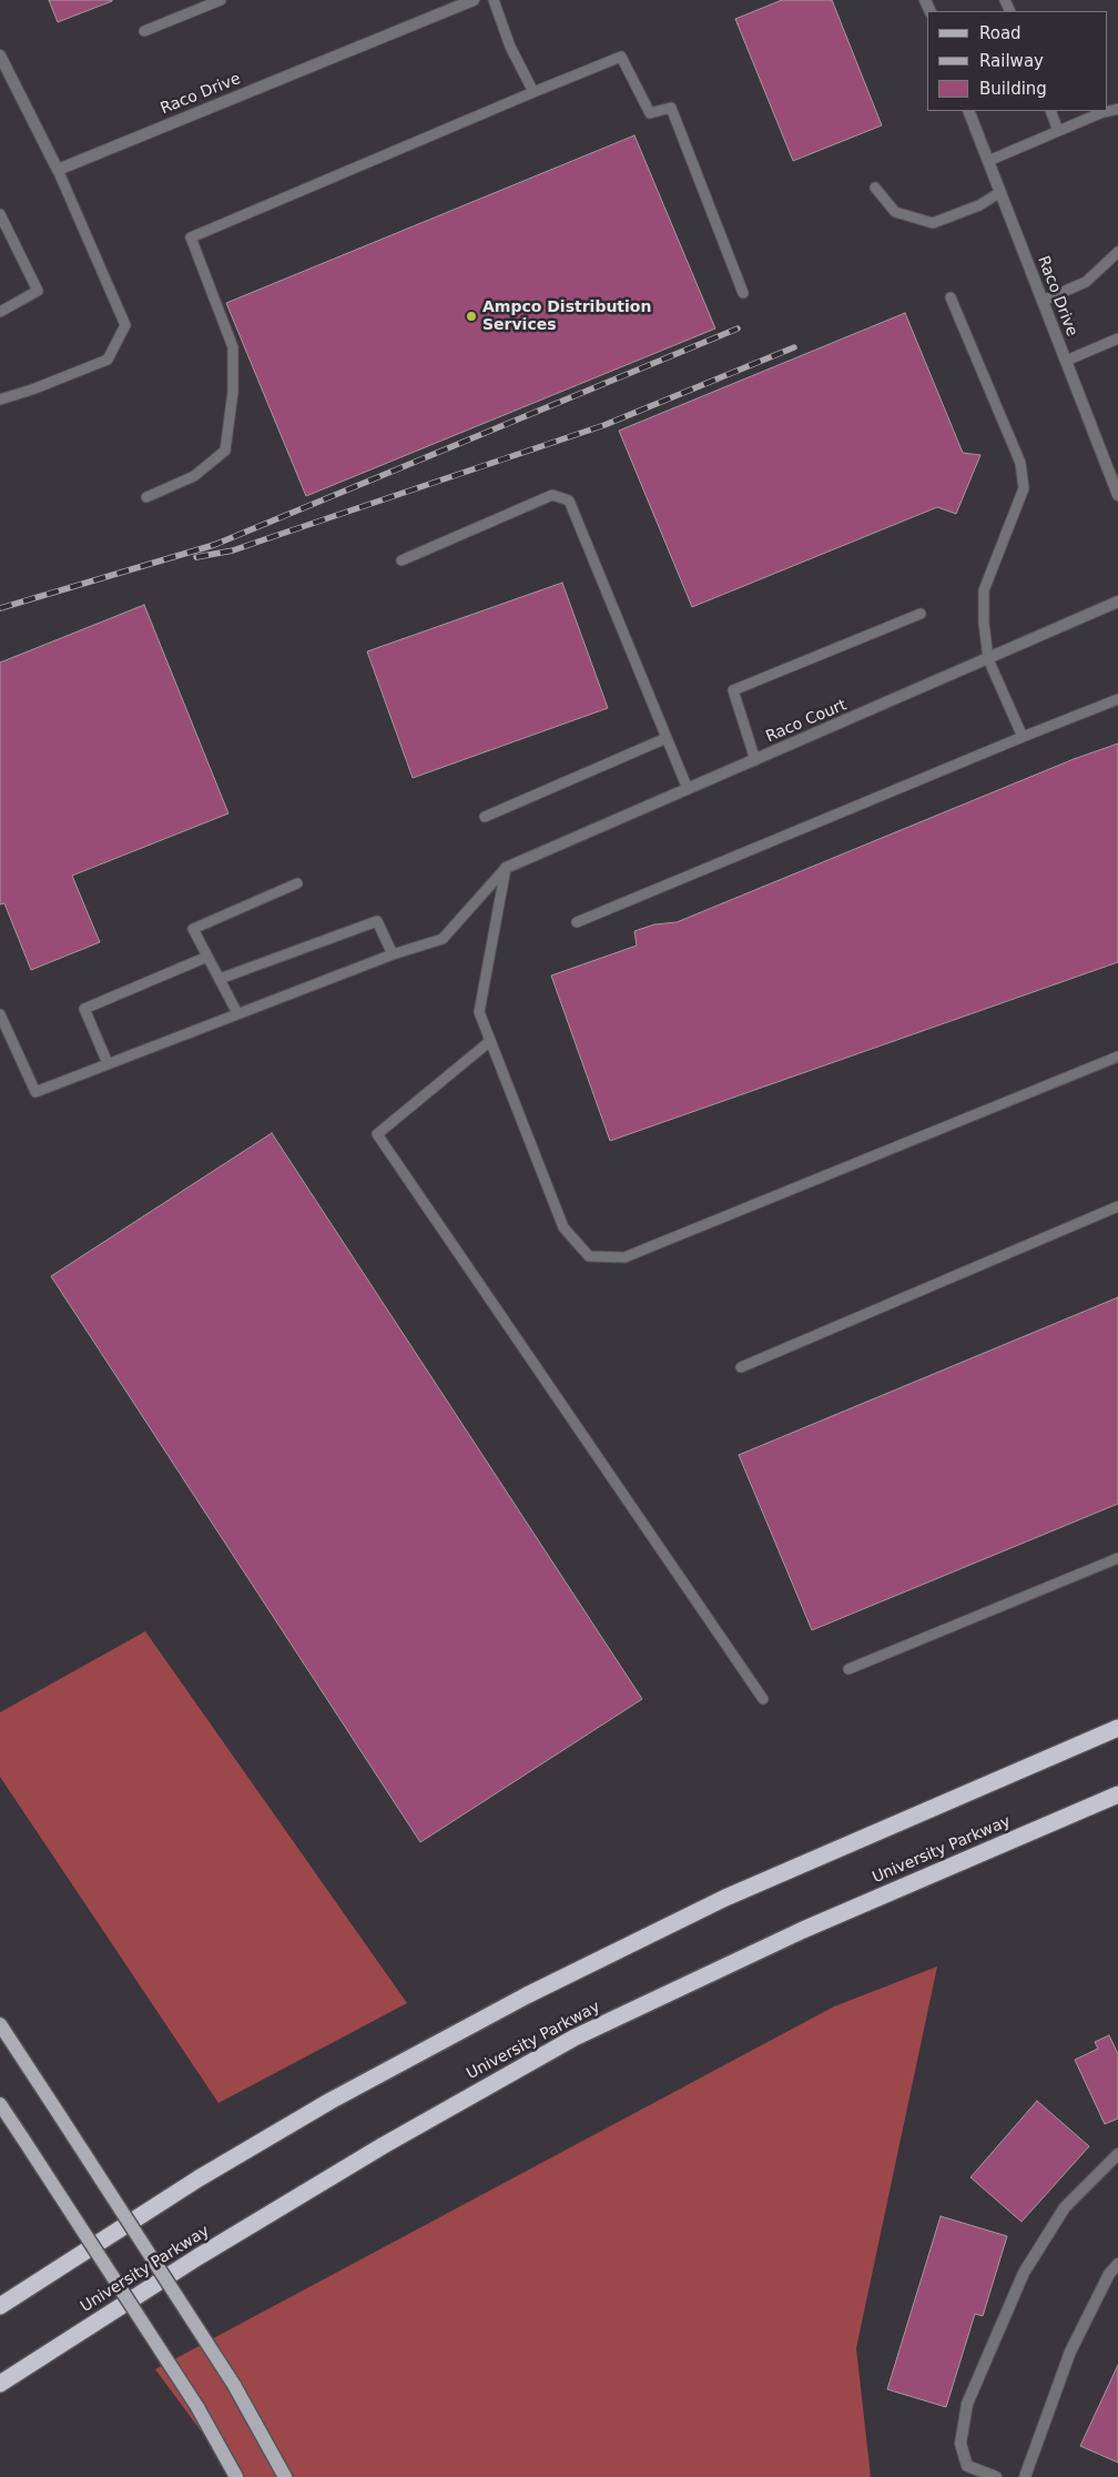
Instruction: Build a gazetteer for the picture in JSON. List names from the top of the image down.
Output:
{
  "streets": {
    "highway": ["University Parkway"],
    "street": ["Raco Drive", "Raco Court"]
  },
  "places": ["Ampco Distribution Services"],
  "legend": ["Road", "Railway", "Building"]
}
